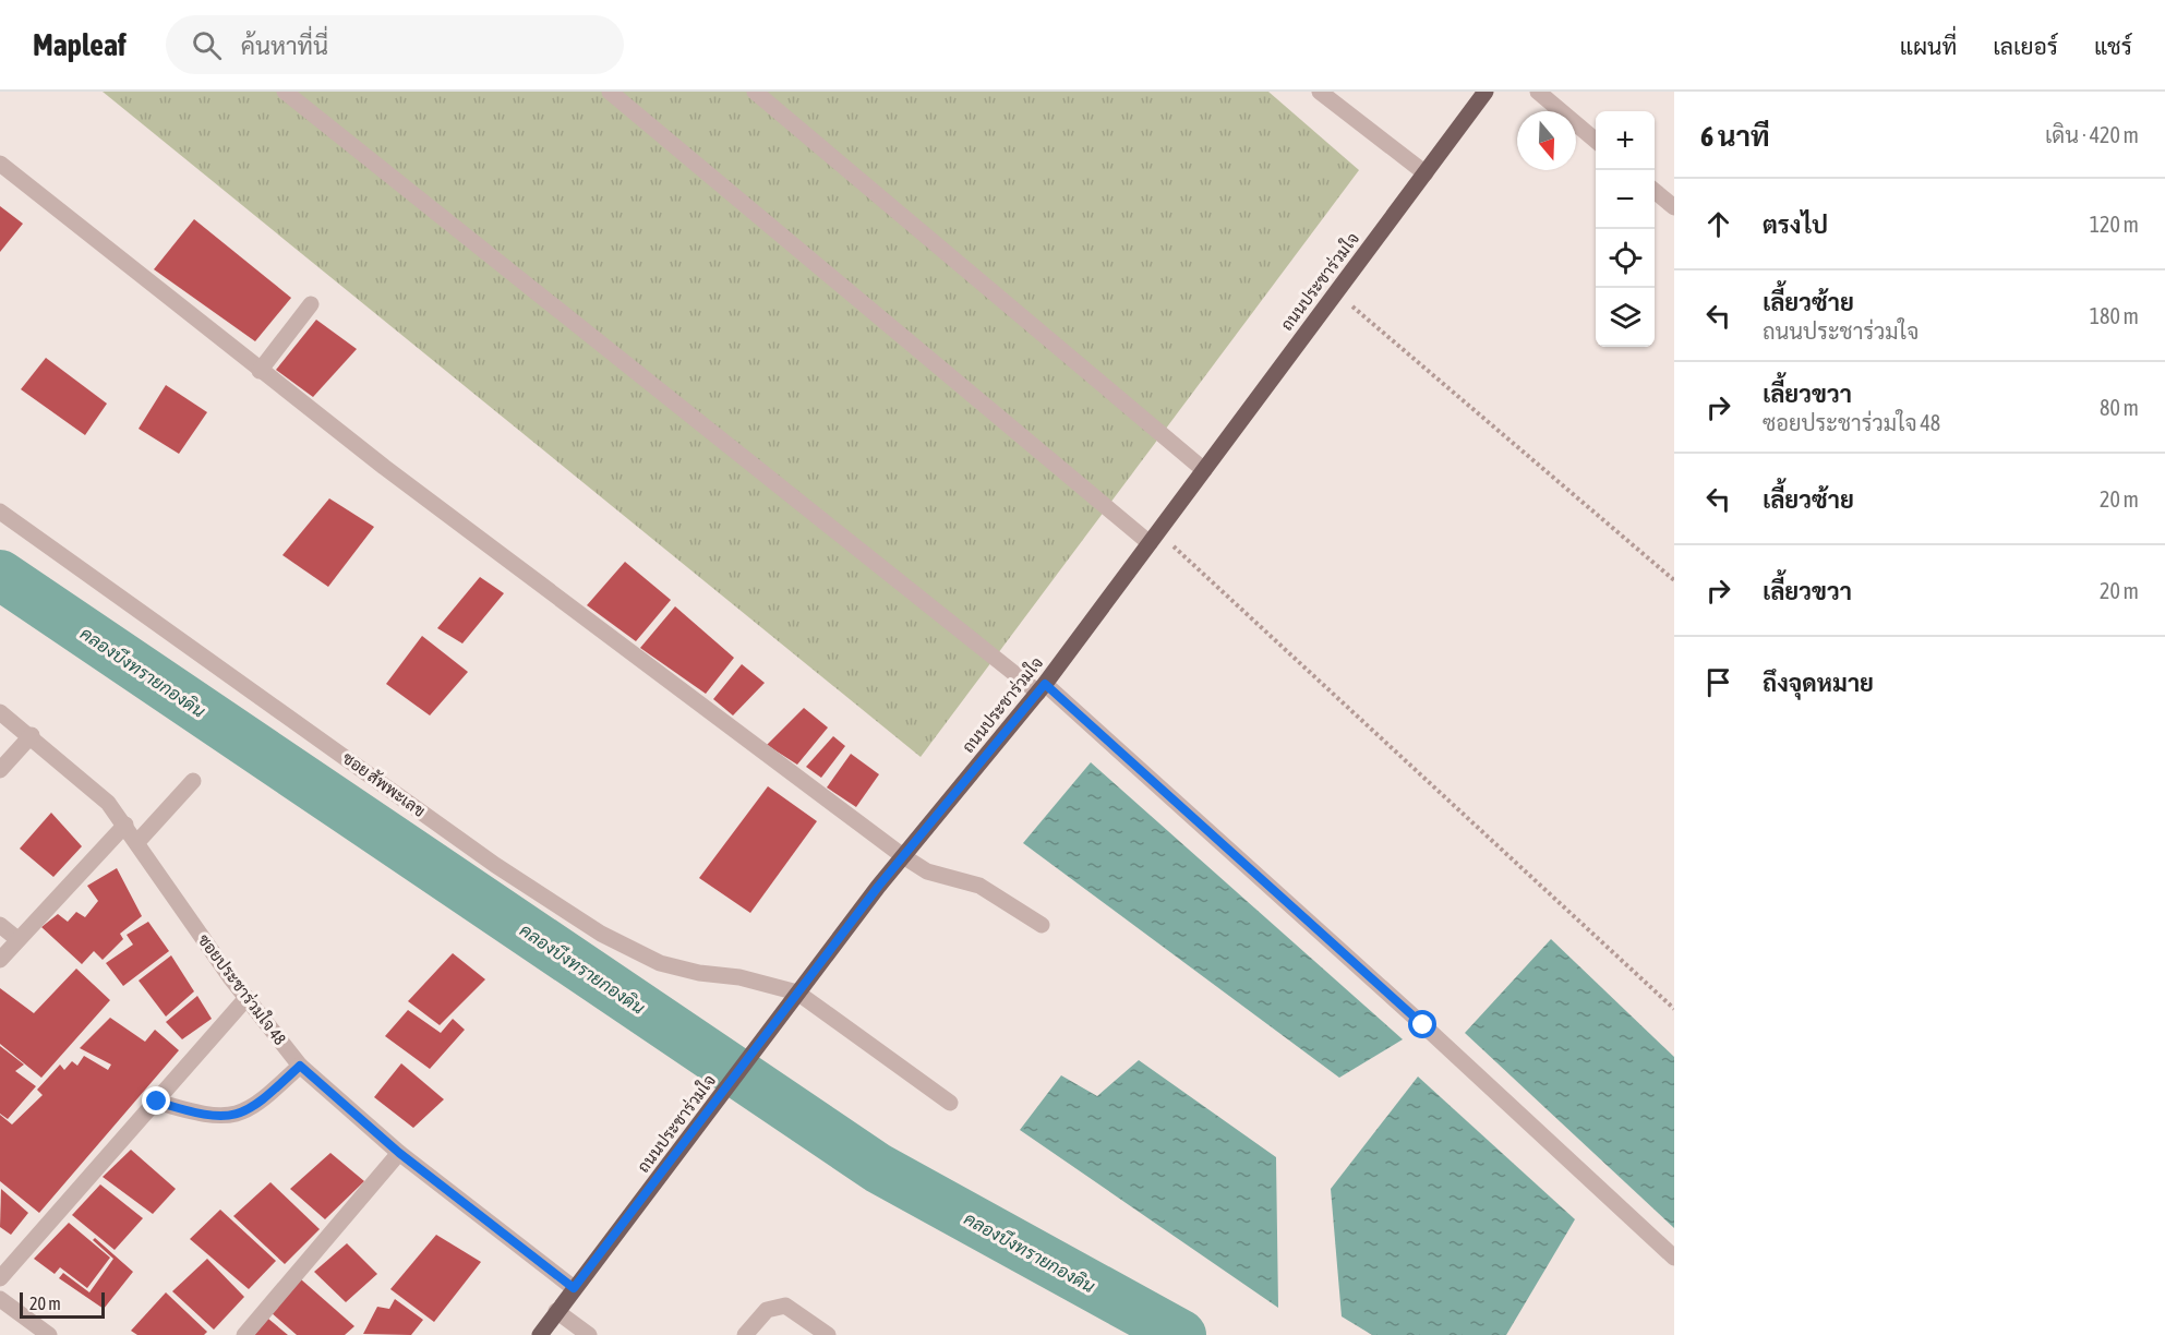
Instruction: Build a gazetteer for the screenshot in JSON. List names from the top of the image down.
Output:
{
  "streets": {
    "main road": ["ถนนประชาร่วมใจ"],
    "street": ["ซอย สัพพะเลข", "ซอยประชาร่วมใจ 48"]
  },
  "crossings": [
    ["ถนนประชาร่วมใจ", "ซอย สัพพะเลข"],
    ["ถนนประชาร่วมใจ", "ซอยประชาร่วมใจ 48"]
  ],
  "water": ["คลองบึงทรายกองดิน"],
  "scale_bar": "20 m",
  "north": "bottom",
  "page": {
    "header": "Mapleaf",
    "search": "ค้นหาที่นี่",
    "nav": ["แผนที่", "เลเยอร์", "แชร์"],
    "heading": ["6 นาที", "เดิน · 420 m"],
    "map_buttons": ["+", "−"],
    "list": [
      ["ตรงไป", "120 m"],
      ["เลี้ยวซ้าย", "ถนนประชาร่วมใจ", "180 m"],
      ["เลี้ยวขวา", "ซอยประชาร่วมใจ 48", "80 m"],
      ["เลี้ยวซ้าย", "20 m"],
      ["เลี้ยวขวา", "20 m"],
      "ถึงจุดหมาย"
    ],
    "scale": "20 m"
  }
}
